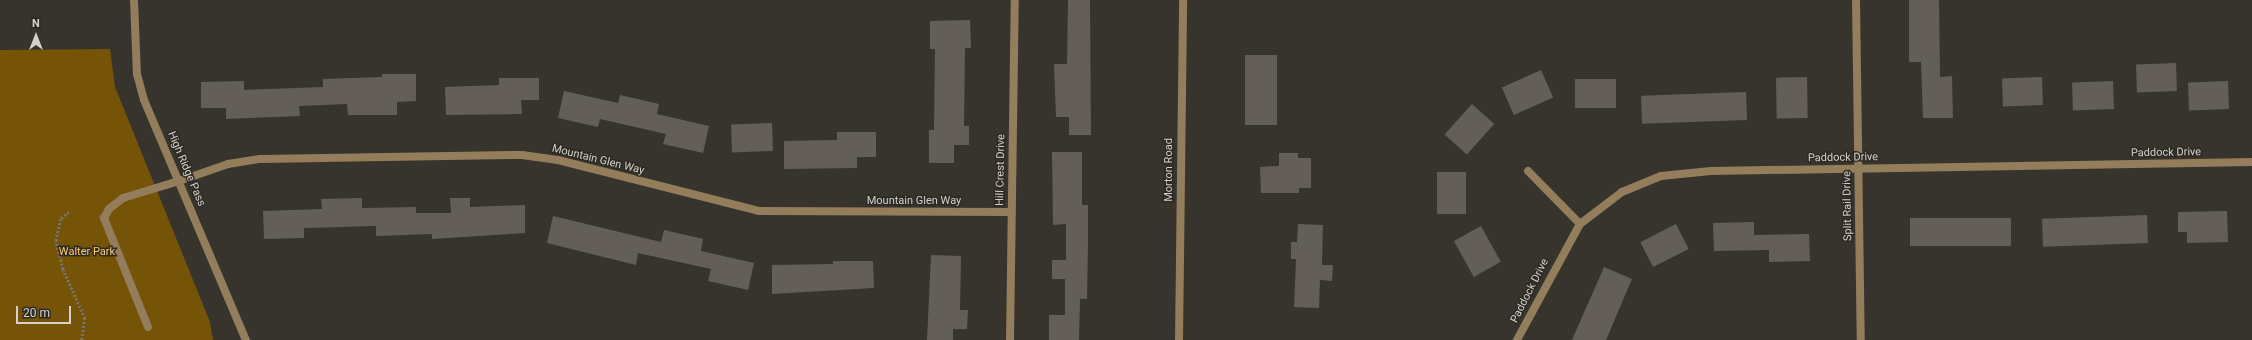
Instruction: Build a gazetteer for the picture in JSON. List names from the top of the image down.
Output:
{
  "streets": {
    "street": [
      "Paddock Drive",
      "Mountain Glen Way",
      "High Ridge Pass",
      "Hill Crest Drive",
      "Morton Road",
      "Split Rail Drive"
    ]
  },
  "crossings": [
    ["Paddock Drive", "Split Rail Drive"],
    ["Mountain Glen Way", "High Ridge Pass"],
    ["Mountain Glen Way", "Hill Crest Drive"]
  ],
  "parks": ["Walter Park"],
  "scale_bar": "20 m",
  "north": "top"
}
